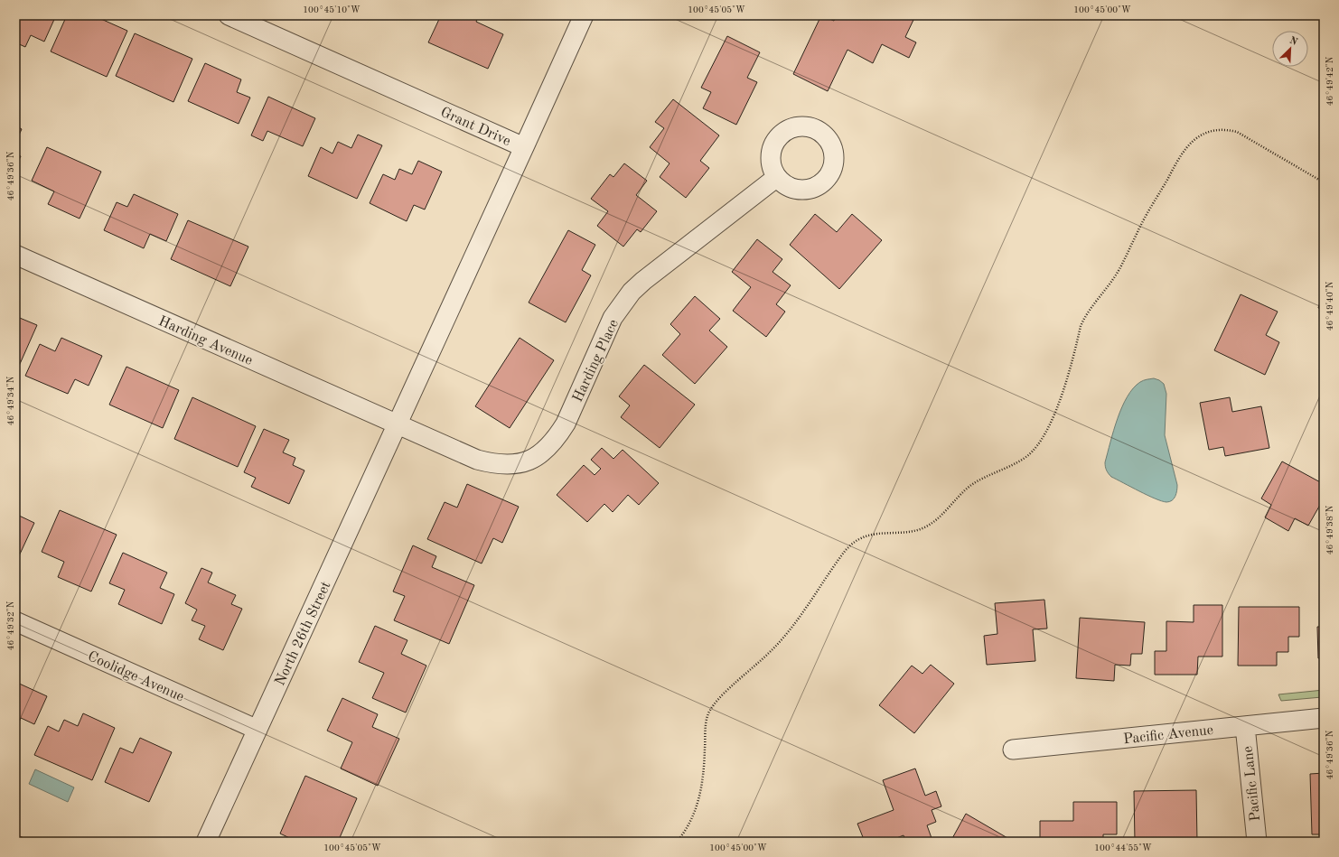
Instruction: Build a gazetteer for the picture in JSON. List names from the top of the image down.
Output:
{
  "streets": {
    "street": [
      "Grant Drive",
      "Harding Avenue",
      "Harding Place",
      "North 26th Street",
      "Coolidge Avenue",
      "Pacific Avenue",
      "Pacific Lane"
    ]
  },
  "crossings": [
    ["Grant Drive", "Harding Avenue"],
    ["Grant Drive", "Harding Place"],
    ["Grant Drive", "North 26th Street"],
    ["Harding Avenue", "Harding Place"],
    ["Harding Avenue", "North 26th Street"],
    ["Harding Place", "North 26th Street"],
    ["North 26th Street", "Coolidge Avenue"],
    ["Pacific Avenue", "Pacific Lane"]
  ],
  "north": "top right",
  "coordinates": [
    "100°45'10\"W",
    "100°45'05\"W",
    "100°45'00\"W",
    "46°49'42\"N",
    "46°49'36\"N",
    "46°49'40\"N",
    "46°49'34\"N",
    "46°49'38\"N",
    "46°49'32\"N",
    "100°44'55\"W"
  ]
}
